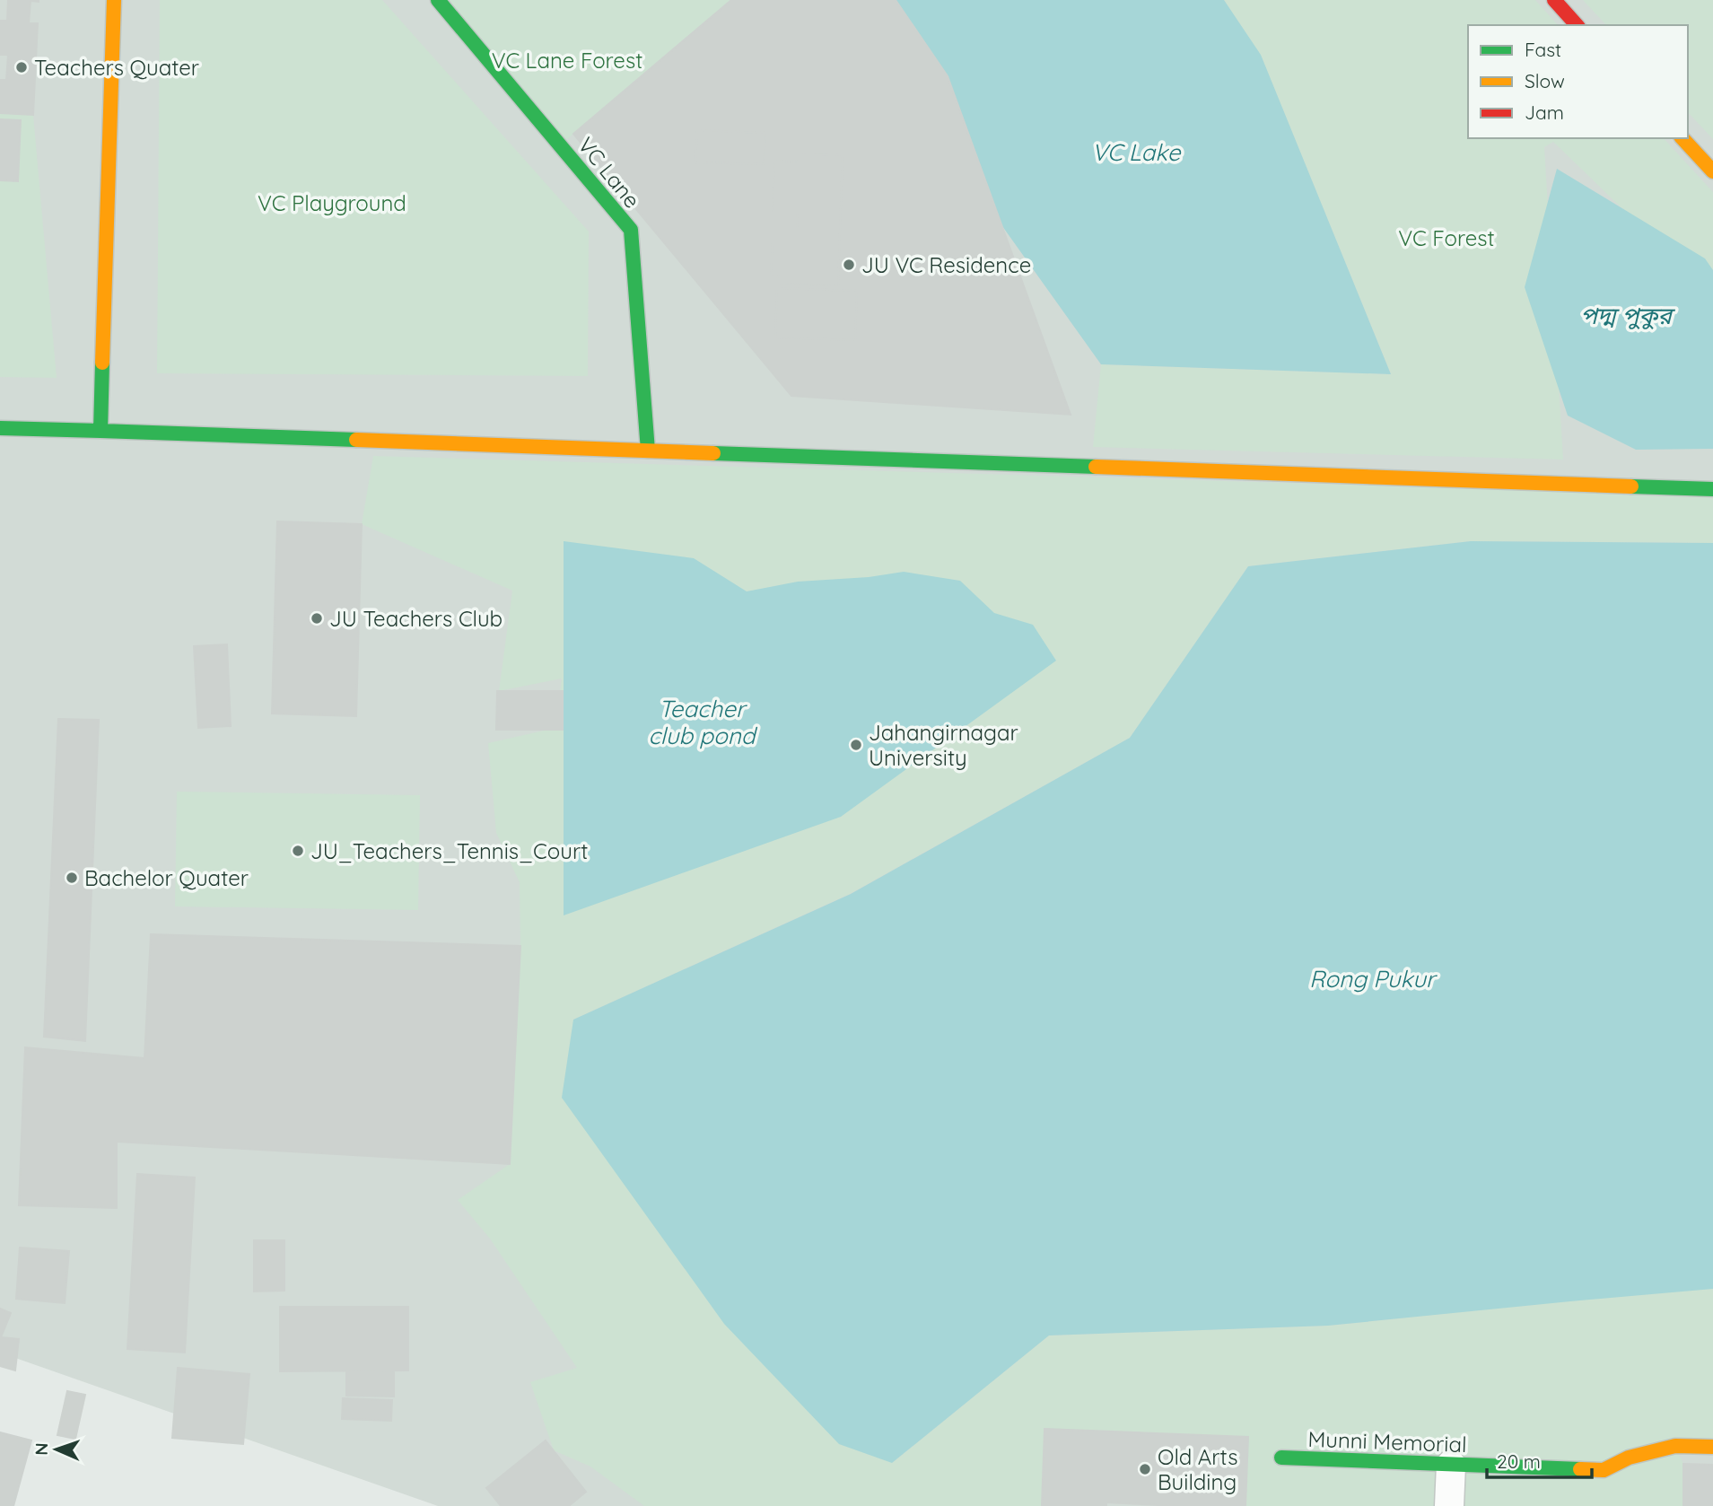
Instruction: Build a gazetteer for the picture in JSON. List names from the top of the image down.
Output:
{
  "streets": {
    "street": ["VC Lane", "Munni Memorial"]
  },
  "water": [
    "VC Lake",
    "পদ্ম পুকুর",
    "Teacher club pond",
    "Rong Pukur"
  ],
  "parks": ["VC Lane Forest", "VC Playground", "VC Forest"],
  "places": [
    "Teachers Quater",
    "JU VC Residence",
    "JU Teachers Club",
    "Jahangirnagar University",
    "JU_Teachers_Tennis_Court",
    "Bachelor Quater",
    "Old Arts Building"
  ],
  "legend": ["Fast", "Slow", "Jam"],
  "scale_bar": "20 m",
  "north": "left"
}
